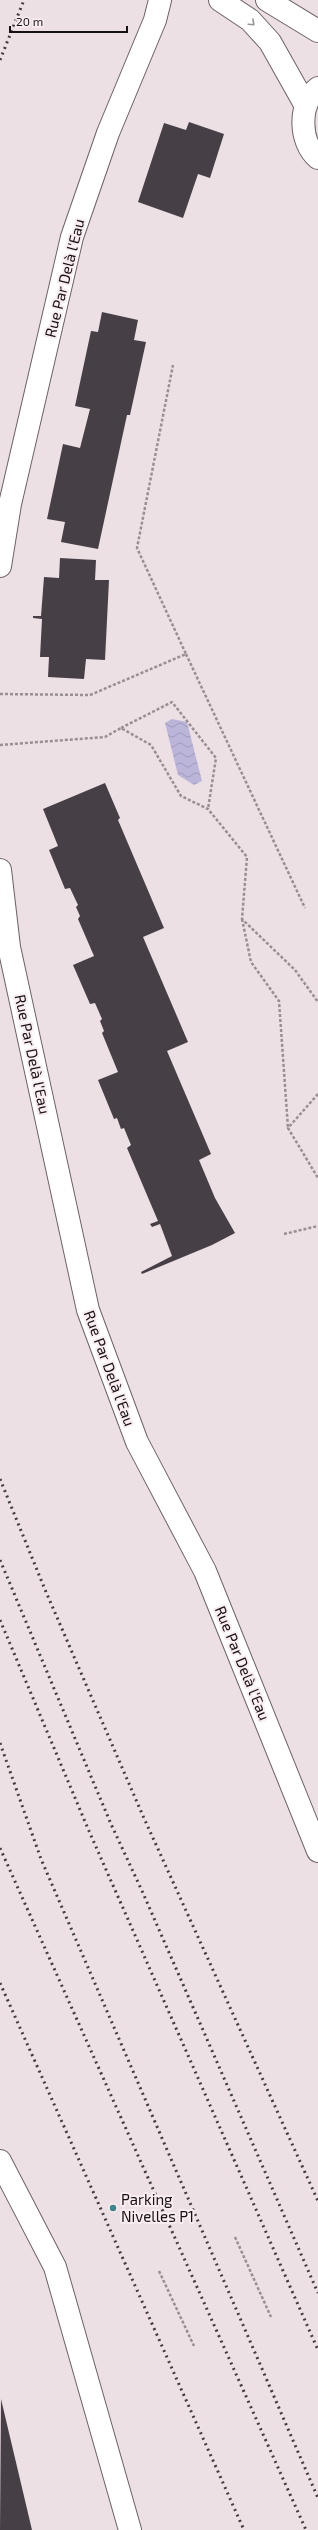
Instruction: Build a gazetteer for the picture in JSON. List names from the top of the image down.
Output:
{
  "streets": {
    "street": ["Rue Par Delà l'Eau"]
  },
  "places": ["Parking Nivelles P1"],
  "scale_bar": "20 m"
}
